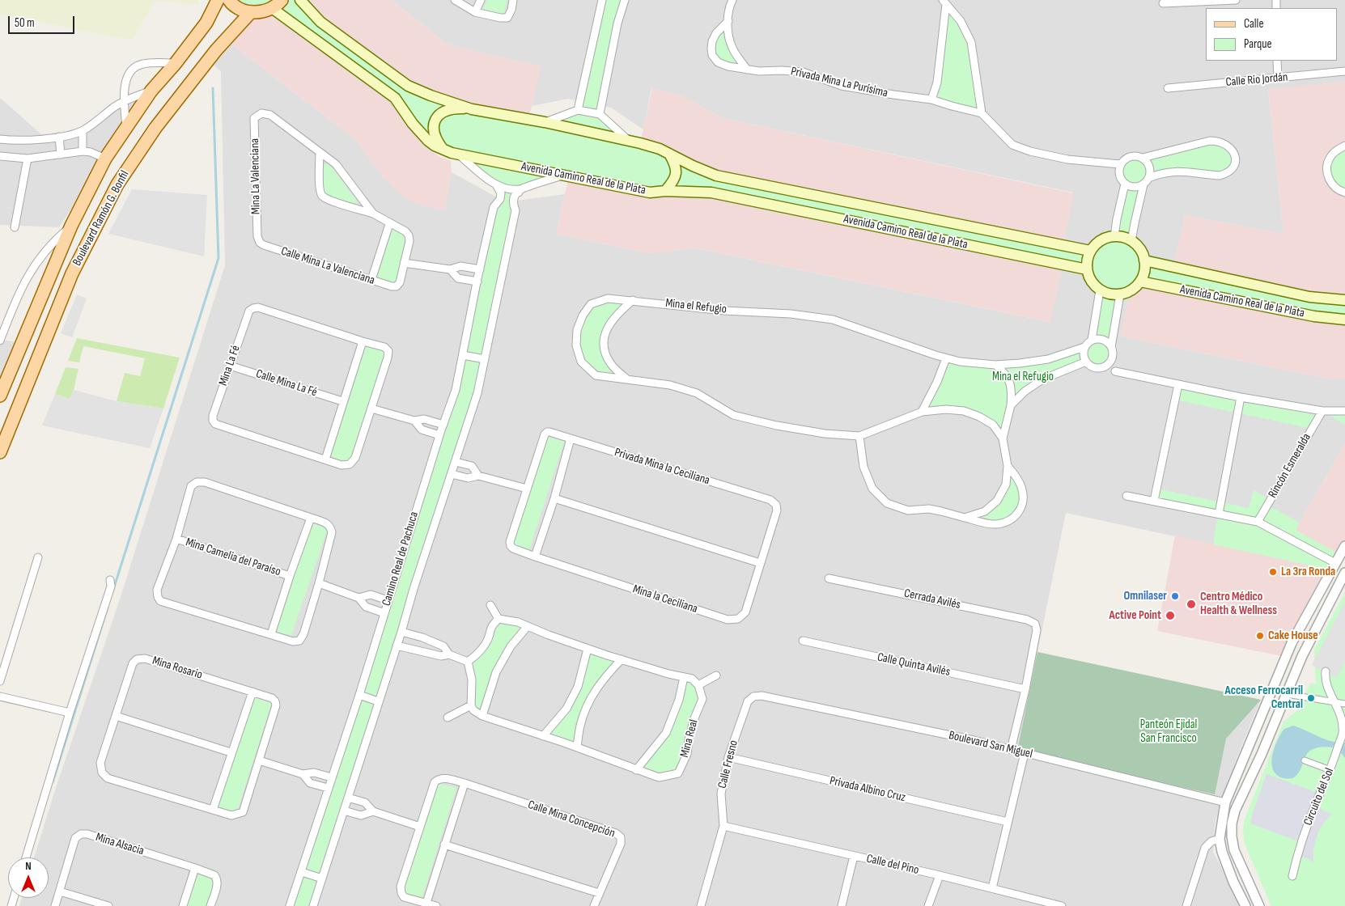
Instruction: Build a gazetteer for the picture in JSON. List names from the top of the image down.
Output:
{
  "streets": {
    "main road": ["Avenida Camino Real de la Plata", "Boulevard Ramón G. Bonfil"],
    "street": [
      "Calle Río Jordán",
      "Privada Mina La Purísima",
      "Mina La Valenciana",
      "Calle Mina La Valenciana",
      "Mina el Refugio",
      "Mina La Fé",
      "Calle Mina La Fé",
      "Rincón Esmeralda",
      "Privada Mina la Ceciliana",
      "Mina Camelia del Paraíso",
      "Camino Real de Pachuca",
      "Mina la Ceciliana",
      "Cerrada Avilés",
      "Calle Quinta Avilés",
      "Mina Rosario",
      "Mina Real",
      "Boulevard San Miguel",
      "Calle Fresno",
      "Privada Albino Cruz",
      "Circuito del Sol",
      "Calle Mina Concepción",
      "Mina Alsacia",
      "Calle del Pino"
    ]
  },
  "crossings": [
    ["Mina La Valenciana", "Calle Mina La Valenciana"],
    ["Mina La Fé", "Calle Mina La Fé"],
    ["Privada Mina la Ceciliana", "Mina la Ceciliana"],
    ["Cerrada Avilés", "Calle Quinta Avilés"],
    ["Boulevard San Miguel", "Calle Fresno"],
    ["Calle Fresno", "Privada Albino Cruz"],
    ["Calle Fresno", "Calle del Pino"]
  ],
  "parks": ["Mina el Refugio", "Panteón Ejidal San Francisco"],
  "places": [
    "La 3ra Ronda",
    "Omnilaser",
    "Centro Médico Health & Wellness",
    "Active Point",
    "Cake House",
    "Acceso Ferrocarril Central"
  ],
  "legend": ["Calle", "Parque"],
  "scale_bar": "50 m",
  "north": "top"
}
